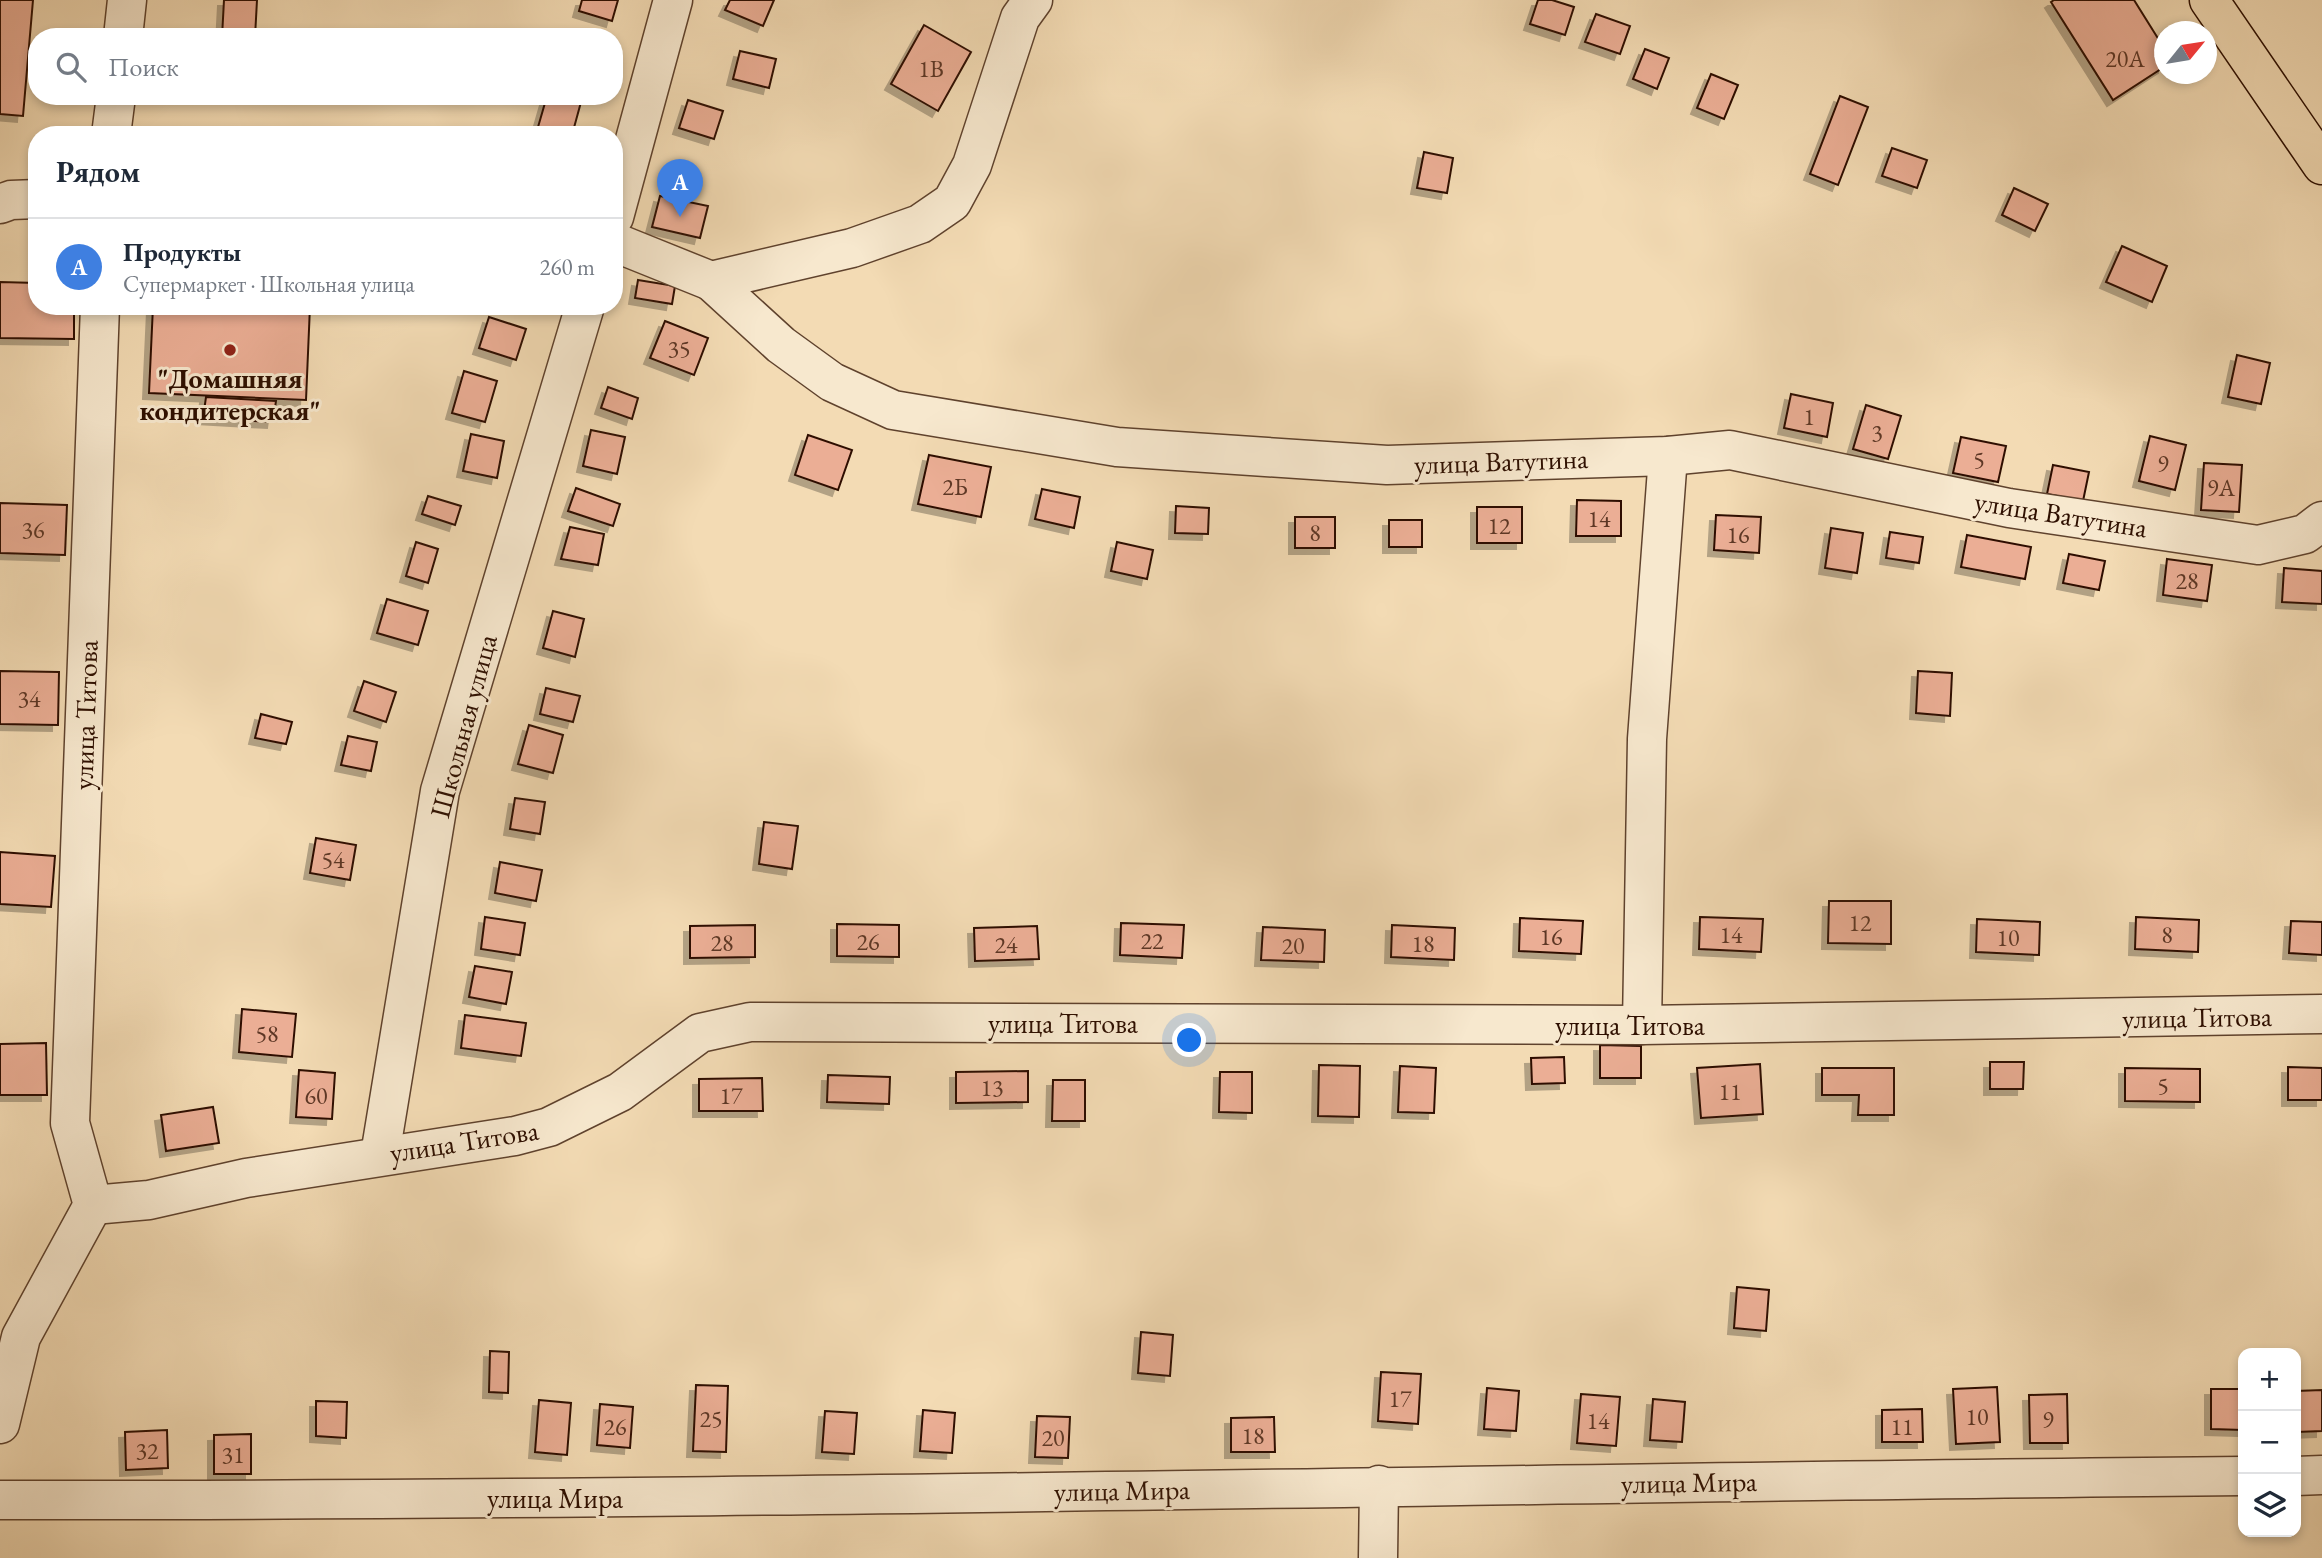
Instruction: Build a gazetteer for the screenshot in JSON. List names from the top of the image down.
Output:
{
  "streets": {
    "street": [
      "улица Ватутина",
      "улица Титова",
      "Школьная улица",
      "улица Мира"
    ]
  },
  "crossings": [
    ["улица Титова", "Школьная улица"]
  ],
  "places": ["\"Домашняя кондитерская\""],
  "house_numbers": [
    "20А",
    "1В",
    "35",
    "1",
    "3",
    "5",
    "9",
    "2Б",
    "9А",
    "14",
    "12",
    "36",
    "8",
    "16",
    "28",
    "34",
    "54",
    "12",
    "14",
    "8",
    "16",
    "10",
    "22",
    "26",
    "28",
    "18",
    "24",
    "20",
    "58",
    "5",
    "13",
    "11",
    "60",
    "17",
    "17",
    "10",
    "25",
    "9",
    "14",
    "26",
    "11",
    "18",
    "20",
    "32",
    "31"
  ],
  "north": "top right",
  "page": {
    "search": "Поиск",
    "heading": "Рядом",
    "pins": "A",
    "list": [
      {
        "mark": "A",
        "name": "Продукты",
        "note": "Супермаркет · Школьная улица",
        "value": "260 m"
      }
    ],
    "map_buttons": ["+", "−"]
  }
}
